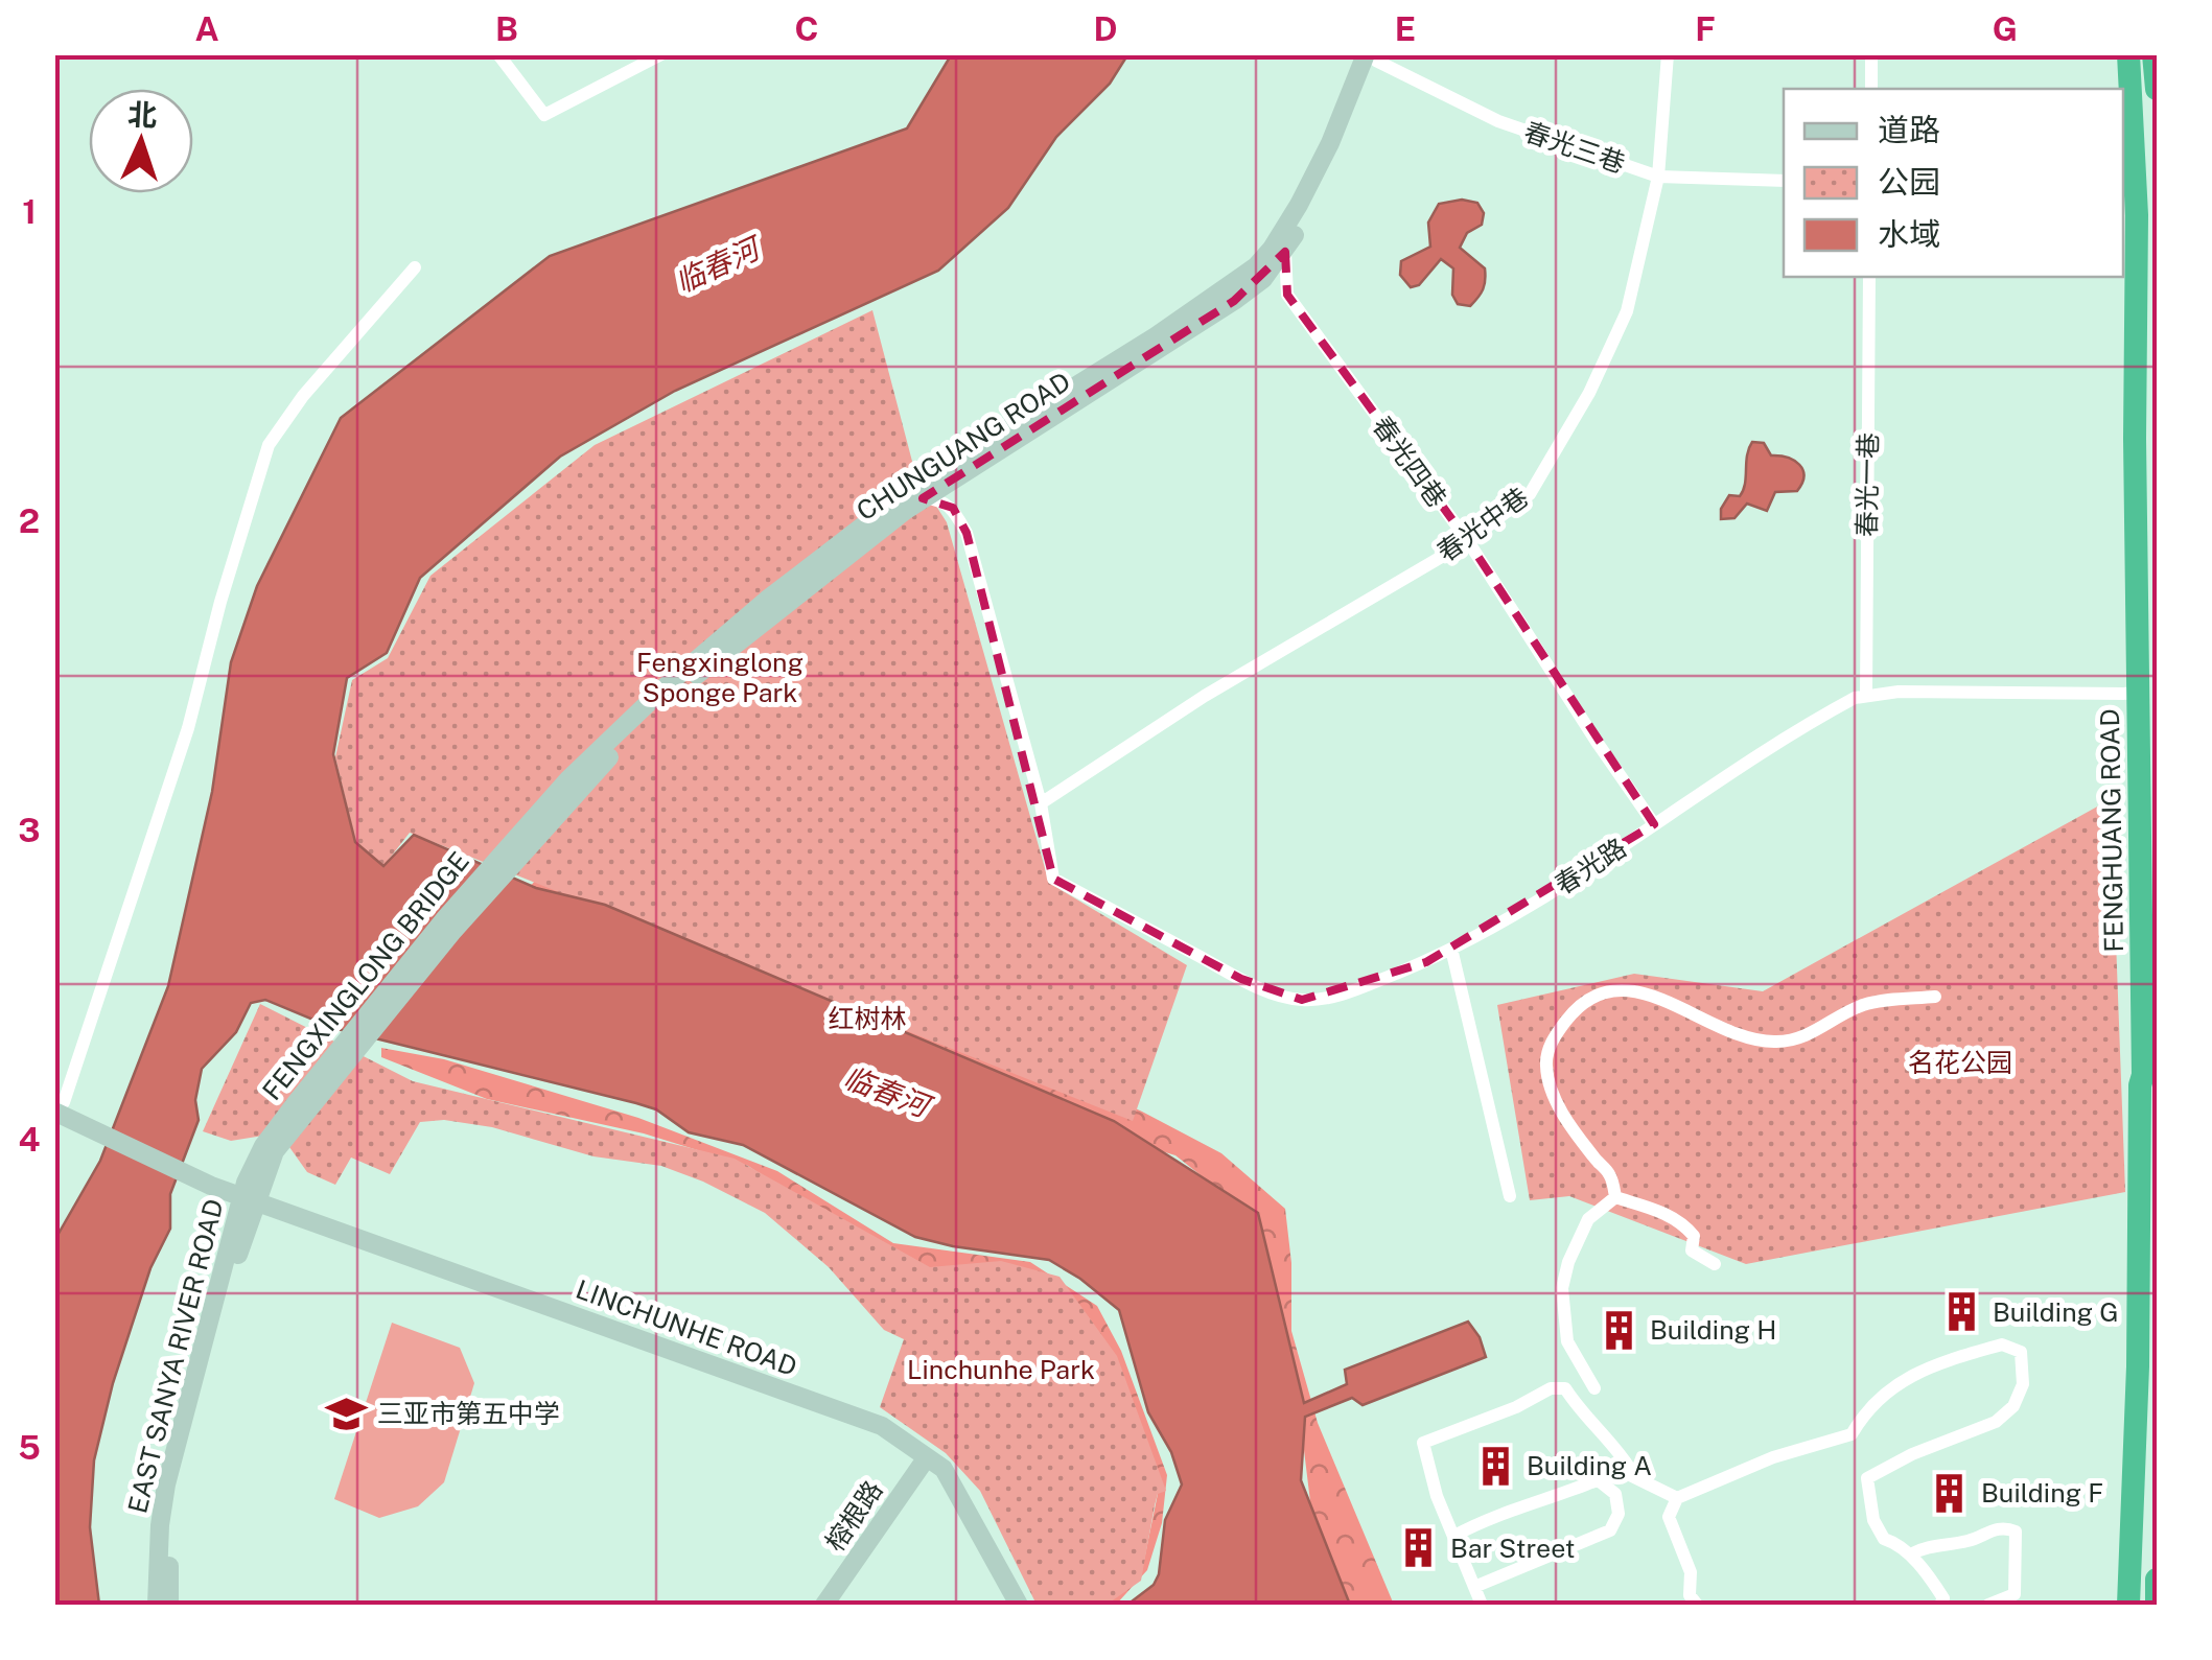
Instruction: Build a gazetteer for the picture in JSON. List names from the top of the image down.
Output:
{
  "streets": {
    "highway": ["FENGHUANG ROAD"],
    "main road": [
      "CHUNGUANG ROAD",
      "FENGXINGLONG BRIDGE",
      "LINCHUNHE ROAD",
      "EAST SANYA RIVER ROAD",
      "榕根路"
    ],
    "street": [
      "春光三巷",
      "春光四巷",
      "春光一巷",
      "春光中巷",
      "春光路"
    ]
  },
  "crossings": [
    ["春光三巷", "CHUNGUANG ROAD"],
    ["春光三巷", "春光中巷"],
    ["CHUNGUANG ROAD", "春光四巷"],
    ["CHUNGUANG ROAD", "FENGXINGLONG BRIDGE"],
    ["春光四巷", "春光中巷"],
    ["春光四巷", "春光路"],
    ["春光一巷", "春光路"],
    ["春光中巷", "春光路"],
    ["FENGHUANG ROAD", "春光路"],
    ["FENGXINGLONG BRIDGE", "LINCHUNHE ROAD"],
    ["FENGXINGLONG BRIDGE", "EAST SANYA RIVER ROAD"],
    ["LINCHUNHE ROAD", "EAST SANYA RIVER ROAD"],
    ["LINCHUNHE ROAD", "榕根路"]
  ],
  "water": ["临春河"],
  "parks": [
    "Fengxinglong Sponge Park",
    "红树林",
    "名花公园",
    "Linchunhe Park"
  ],
  "places": {
    "building": [
      "Building G",
      "Building H",
      "Building A",
      "Building F",
      "Bar Street"
    ],
    "school or university": ["三亚市第五中学"]
  },
  "legend": ["道路", "公园", "水域"],
  "north": "top",
  "grid": {
    "columns": [
      "A",
      "B",
      "C",
      "D",
      "E",
      "F",
      "G"
    ],
    "rows": [
      "1",
      "2",
      "3",
      "4",
      "5"
    ]
  }
}
